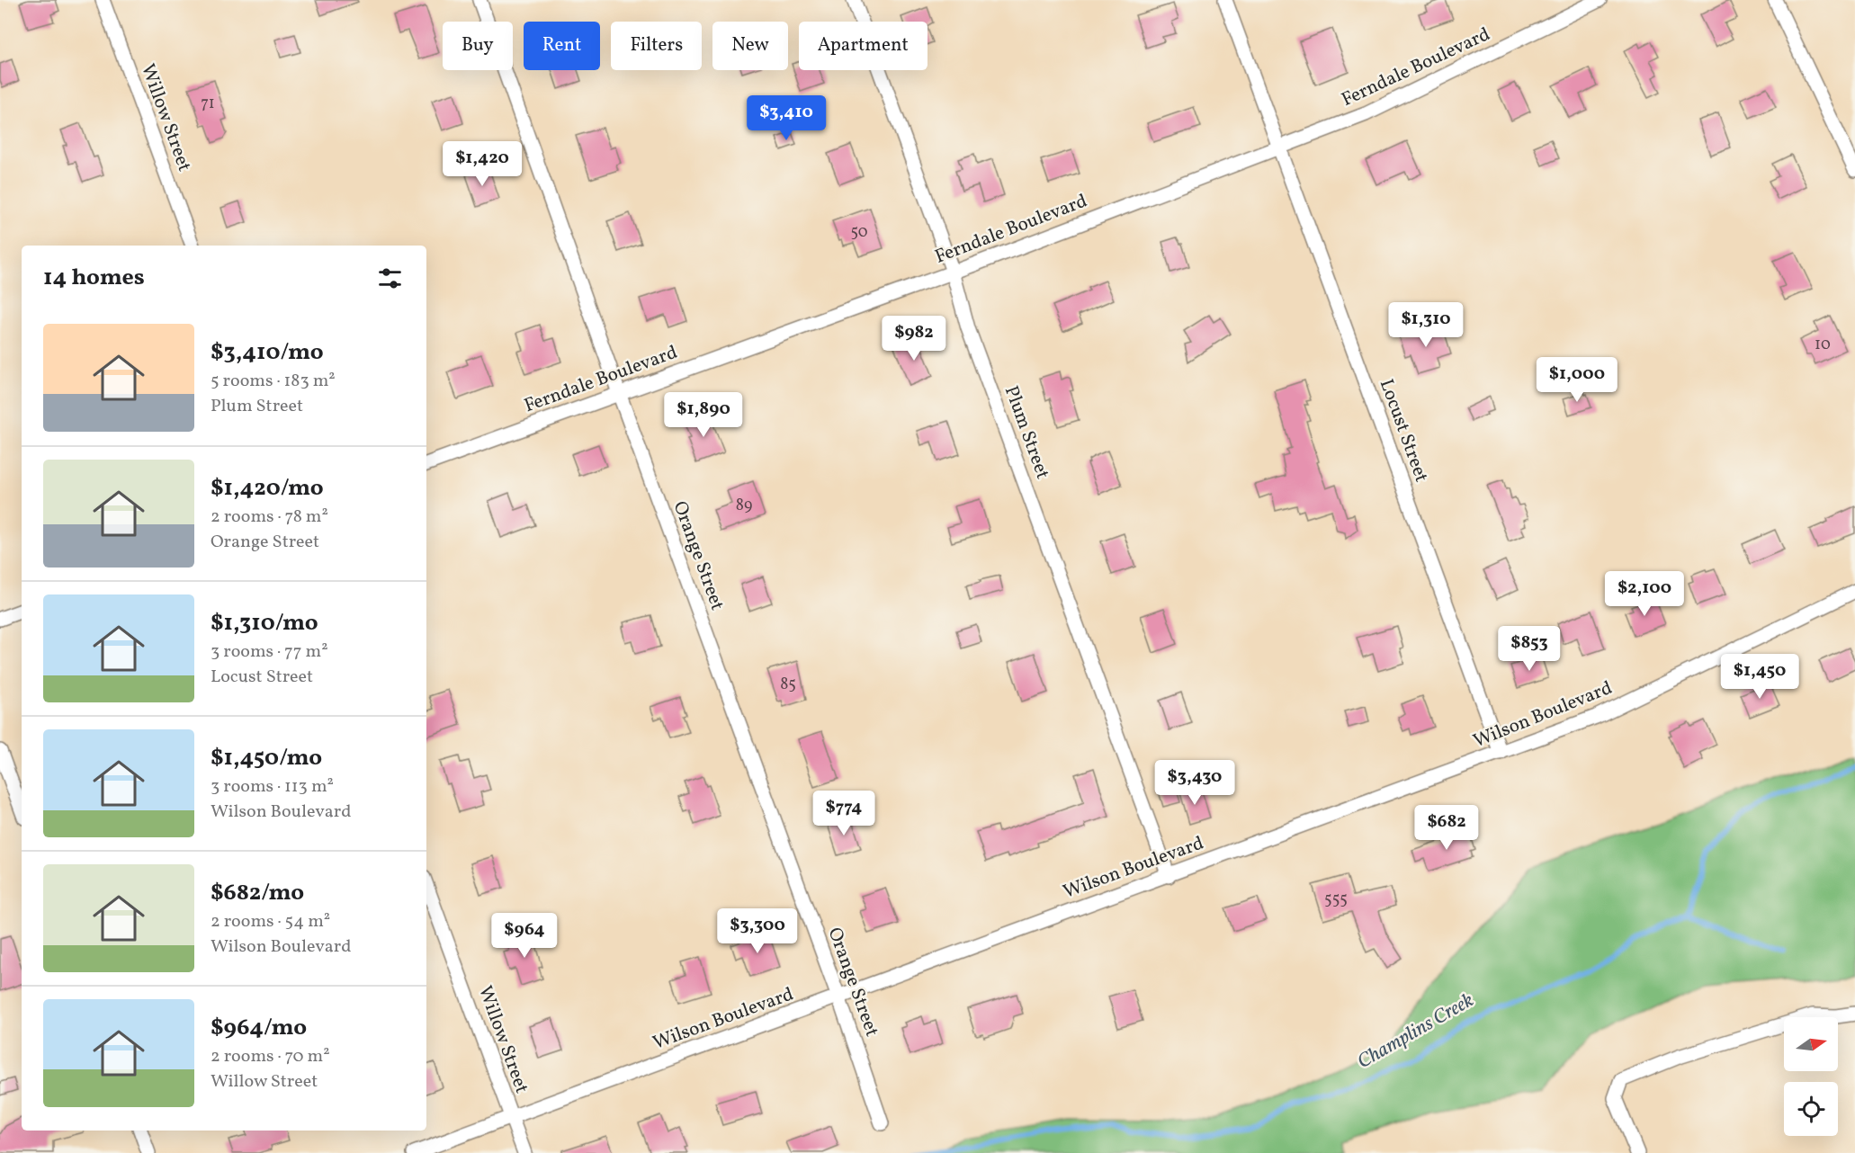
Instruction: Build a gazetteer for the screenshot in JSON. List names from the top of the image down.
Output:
{
  "streets": {
    "street": [
      "Ferndale Boulevard",
      "Willow Street",
      "Locust Street",
      "Plum Street",
      "Orange Street",
      "Wilson Boulevard"
    ]
  },
  "crossings": [
    ["Ferndale Boulevard", "Locust Street"],
    ["Ferndale Boulevard", "Plum Street"],
    ["Ferndale Boulevard", "Orange Street"],
    ["Willow Street", "Wilson Boulevard"],
    ["Locust Street", "Wilson Boulevard"],
    ["Plum Street", "Wilson Boulevard"],
    ["Orange Street", "Wilson Boulevard"]
  ],
  "water": ["Champlins Creek"],
  "house_numbers": [
    "71",
    "50",
    "10",
    "89",
    "85",
    "555"
  ],
  "north": "right",
  "page": {
    "chip": [
      "Buy",
      "Rent",
      "Filters",
      "New",
      "Apartment"
    ],
    "price": [
      "$3,410",
      "$1,420",
      "$1,310",
      "$982",
      "$1,000",
      "$1,890",
      "$2,100",
      "$853",
      "$1,450",
      "$3,430",
      "$774",
      "$682",
      "$3,300",
      "$964"
    ],
    "heading": "14 homes",
    "list": [
      {
        "name": "$3,410/mo",
        "note": "5 rooms · 183 m² · Plum Street"
      },
      {
        "name": "$1,420/mo",
        "note": "2 rooms · 78 m² · Orange Street"
      },
      {
        "name": "$1,310/mo",
        "note": "3 rooms · 77 m² · Locust Street"
      },
      {
        "name": "$1,450/mo",
        "note": "3 rooms · 113 m² · Wilson Boulevard"
      },
      {
        "name": "$682/mo",
        "note": "2 rooms · 54 m² · Wilson Boulevard"
      },
      {
        "name": "$964/mo",
        "note": "2 rooms · 70 m² · Willow Street"
      }
    ]
  }
}
